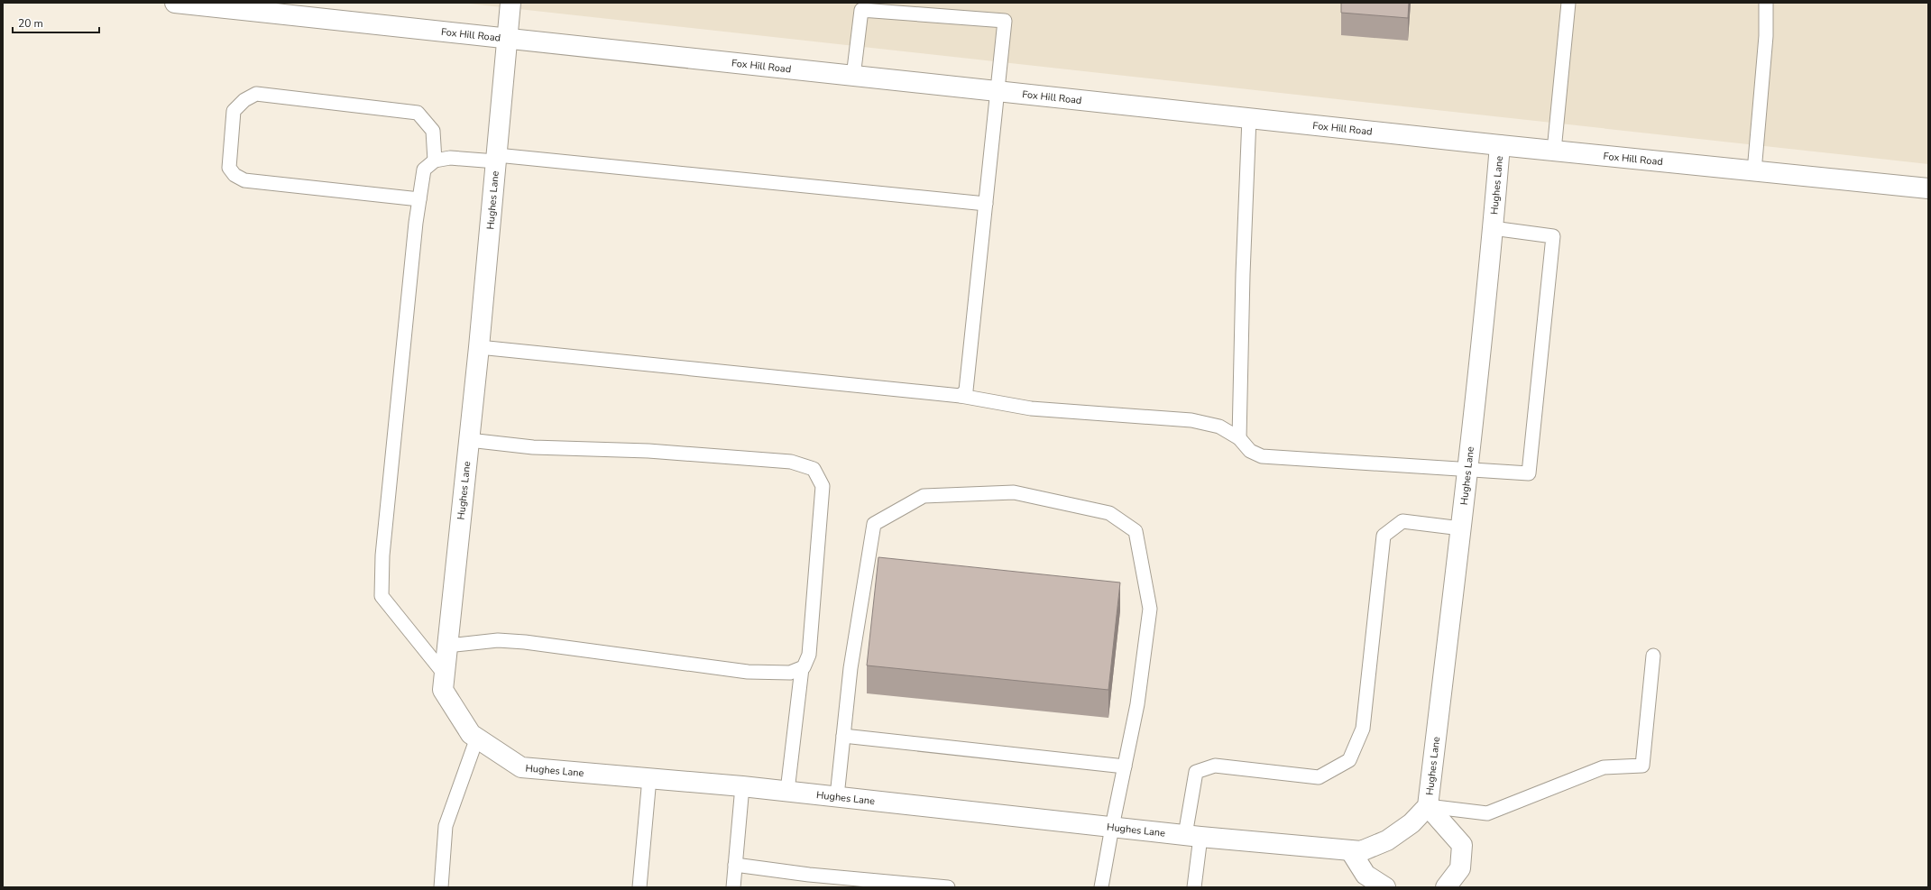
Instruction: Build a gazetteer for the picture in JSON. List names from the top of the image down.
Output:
{
  "streets": {
    "street": ["Fox Hill Road", "Hughes Lane"]
  },
  "crossings": [
    ["Fox Hill Road", "Hughes Lane"]
  ],
  "scale_bar": "20 m"
}
